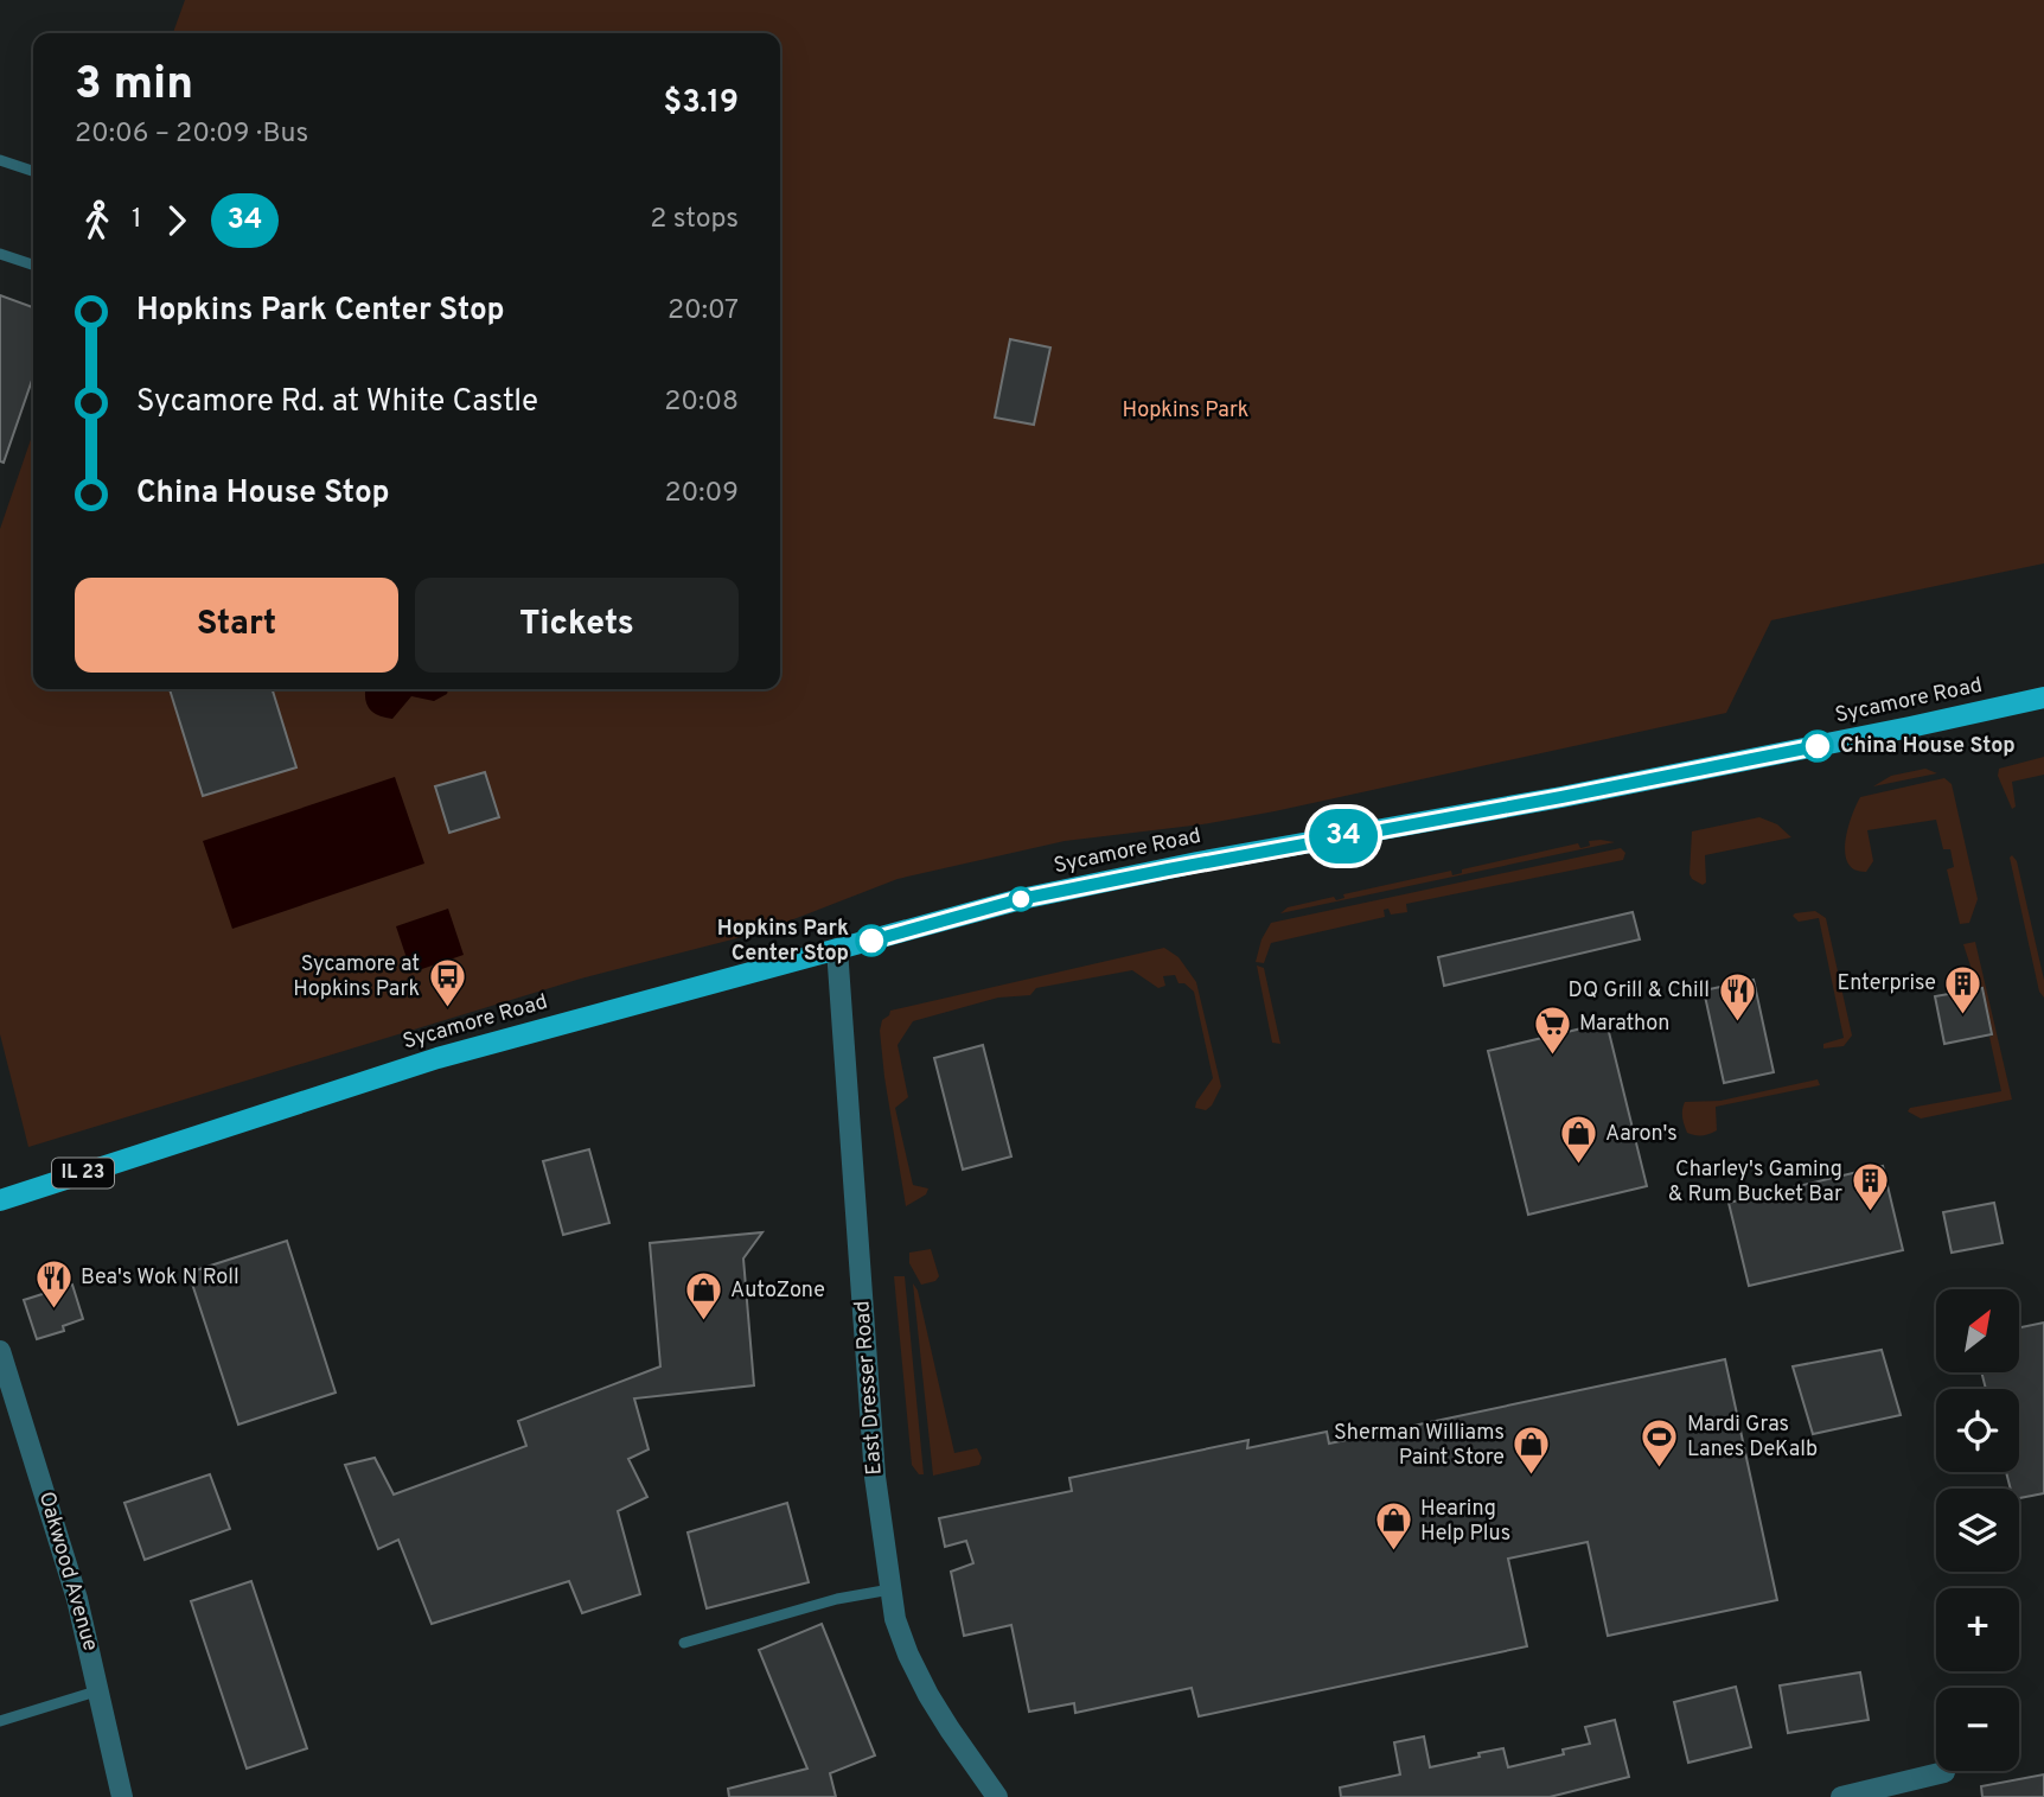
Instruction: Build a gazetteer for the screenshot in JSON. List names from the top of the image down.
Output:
{
  "streets": {
    "main road": ["Sycamore Road", "IL 23"],
    "street": ["East Dresser Road", "Oakwood Avenue"]
  },
  "crossings": [
    ["Sycamore Road", "East Dresser Road"]
  ],
  "parks": ["Hopkins Park"],
  "places": {
    "other": ["China House Stop", "Hopkins Park Center Stop"],
    "bus stop": ["Sycamore at Hopkins Park"],
    "building": ["Enterprise", "Charley's Gaming & Rum Bucket Bar"],
    "restaurant": ["DQ Grill & Chill", "Bea's Wok N Roll"],
    "supermarket": ["Marathon"],
    "shop": [
      "Aaron's",
      "AutoZone",
      "Sherman Williams Paint Store",
      "Hearing Help Plus"
    ],
    "sports": ["Mardi Gras Lanes DeKalb"]
  },
  "lines": ["bus line 34"],
  "north": "top right",
  "page": {
    "on_map": "34",
    "heading": ["3 min", "20:06 – 20:09 · Bus", "$3.19"],
    "legs": ["1", "34", "2 stops"],
    "list": [
      {
        "name": "Hopkins Park Center Stop",
        "value": "20:07"
      },
      {
        "name": "Sycamore Rd. at White Castle",
        "value": "20:08"
      },
      {
        "name": "China House Stop",
        "value": "20:09"
      }
    ],
    "buttons": ["Start", "Tickets"],
    "map_buttons": ["+", "−"]
  }
}
